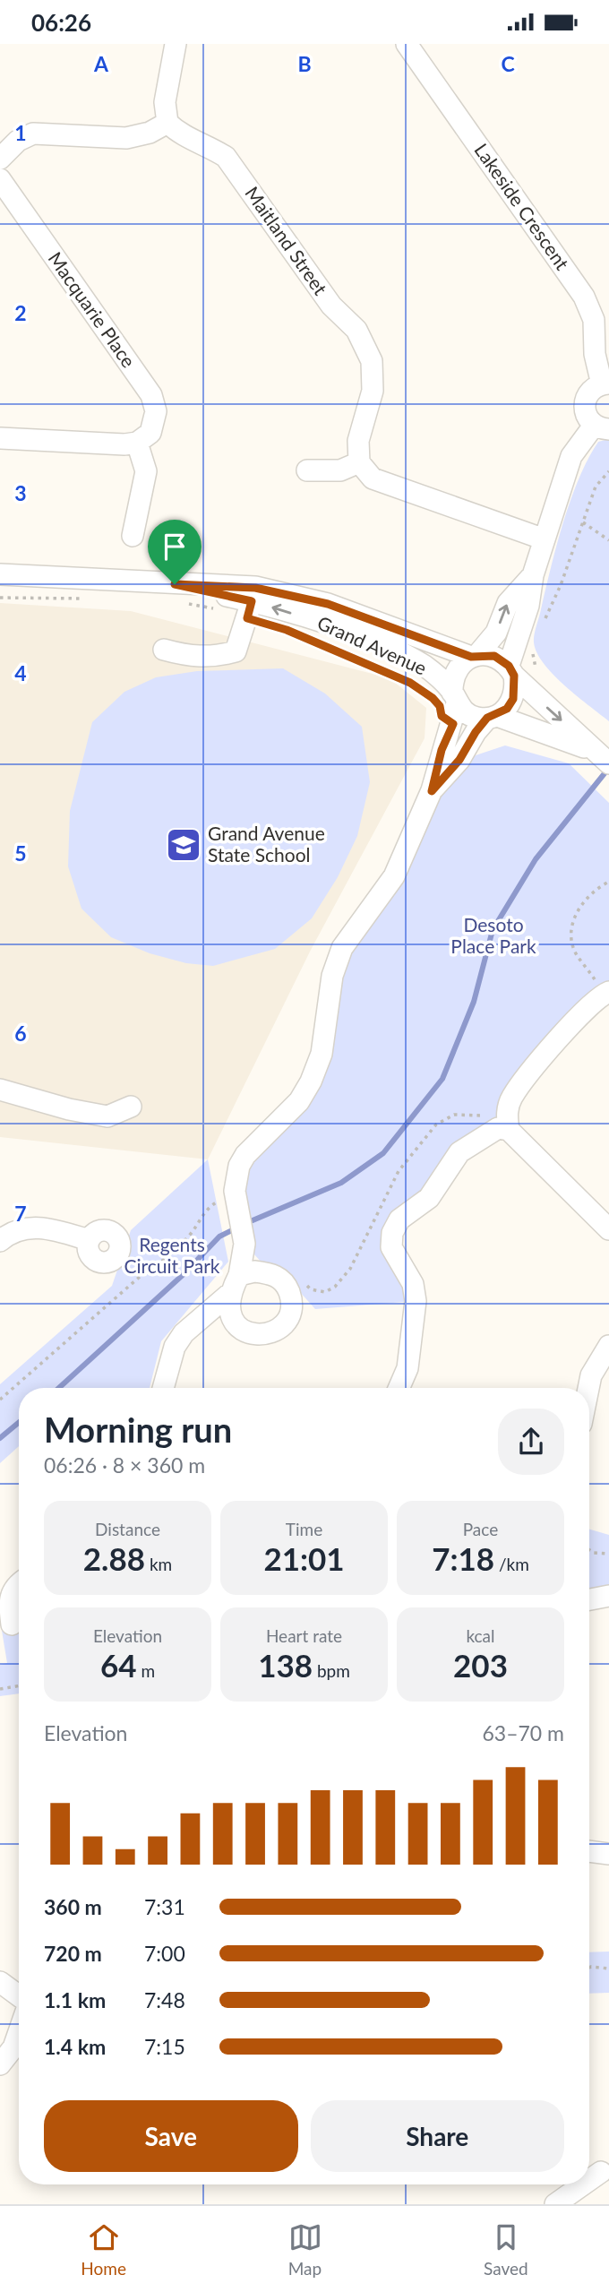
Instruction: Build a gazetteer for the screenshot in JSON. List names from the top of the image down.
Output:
{
  "streets": {
    "street": [
      "Lakeside Crescent",
      "Maitland Street",
      "Macquarie Place",
      "Grand Avenue"
    ]
  },
  "crossings": [
    ["Lakeside Crescent", "Grand Avenue"]
  ],
  "parks": ["Desoto Place Park", "Regents Circuit Park"],
  "places": {
    "school or university": ["Grand Avenue State School"]
  },
  "page": {
    "status": "06:26",
    "heading": ["Morning run", "06:26 · 8 × 360 m"],
    "stats": [
      ["Distance", "2.88 km"],
      ["Time", "21:01"],
      ["Pace", "7:18 /km"],
      ["Elevation", "64 m"],
      ["Heart rate", "138 bpm"],
      ["kcal", "203"]
    ],
    "chart": ["Elevation", "63–70 m"],
    "list": [
      {
        "name": "360 m",
        "note": "7:31"
      },
      {
        "name": "720 m",
        "note": "7:00"
      },
      {
        "name": "1.1 km",
        "note": "7:48"
      },
      {
        "name": "1.4 km",
        "note": "7:15"
      }
    ],
    "buttons": ["Save", "Share"],
    "tabs": ["Home", "Map", "Saved"]
  },
  "grid": {
    "columns": ["A", "B", "C"],
    "rows": [
      "1",
      "2",
      "3",
      "4",
      "5",
      "6",
      "7"
    ]
  }
}
